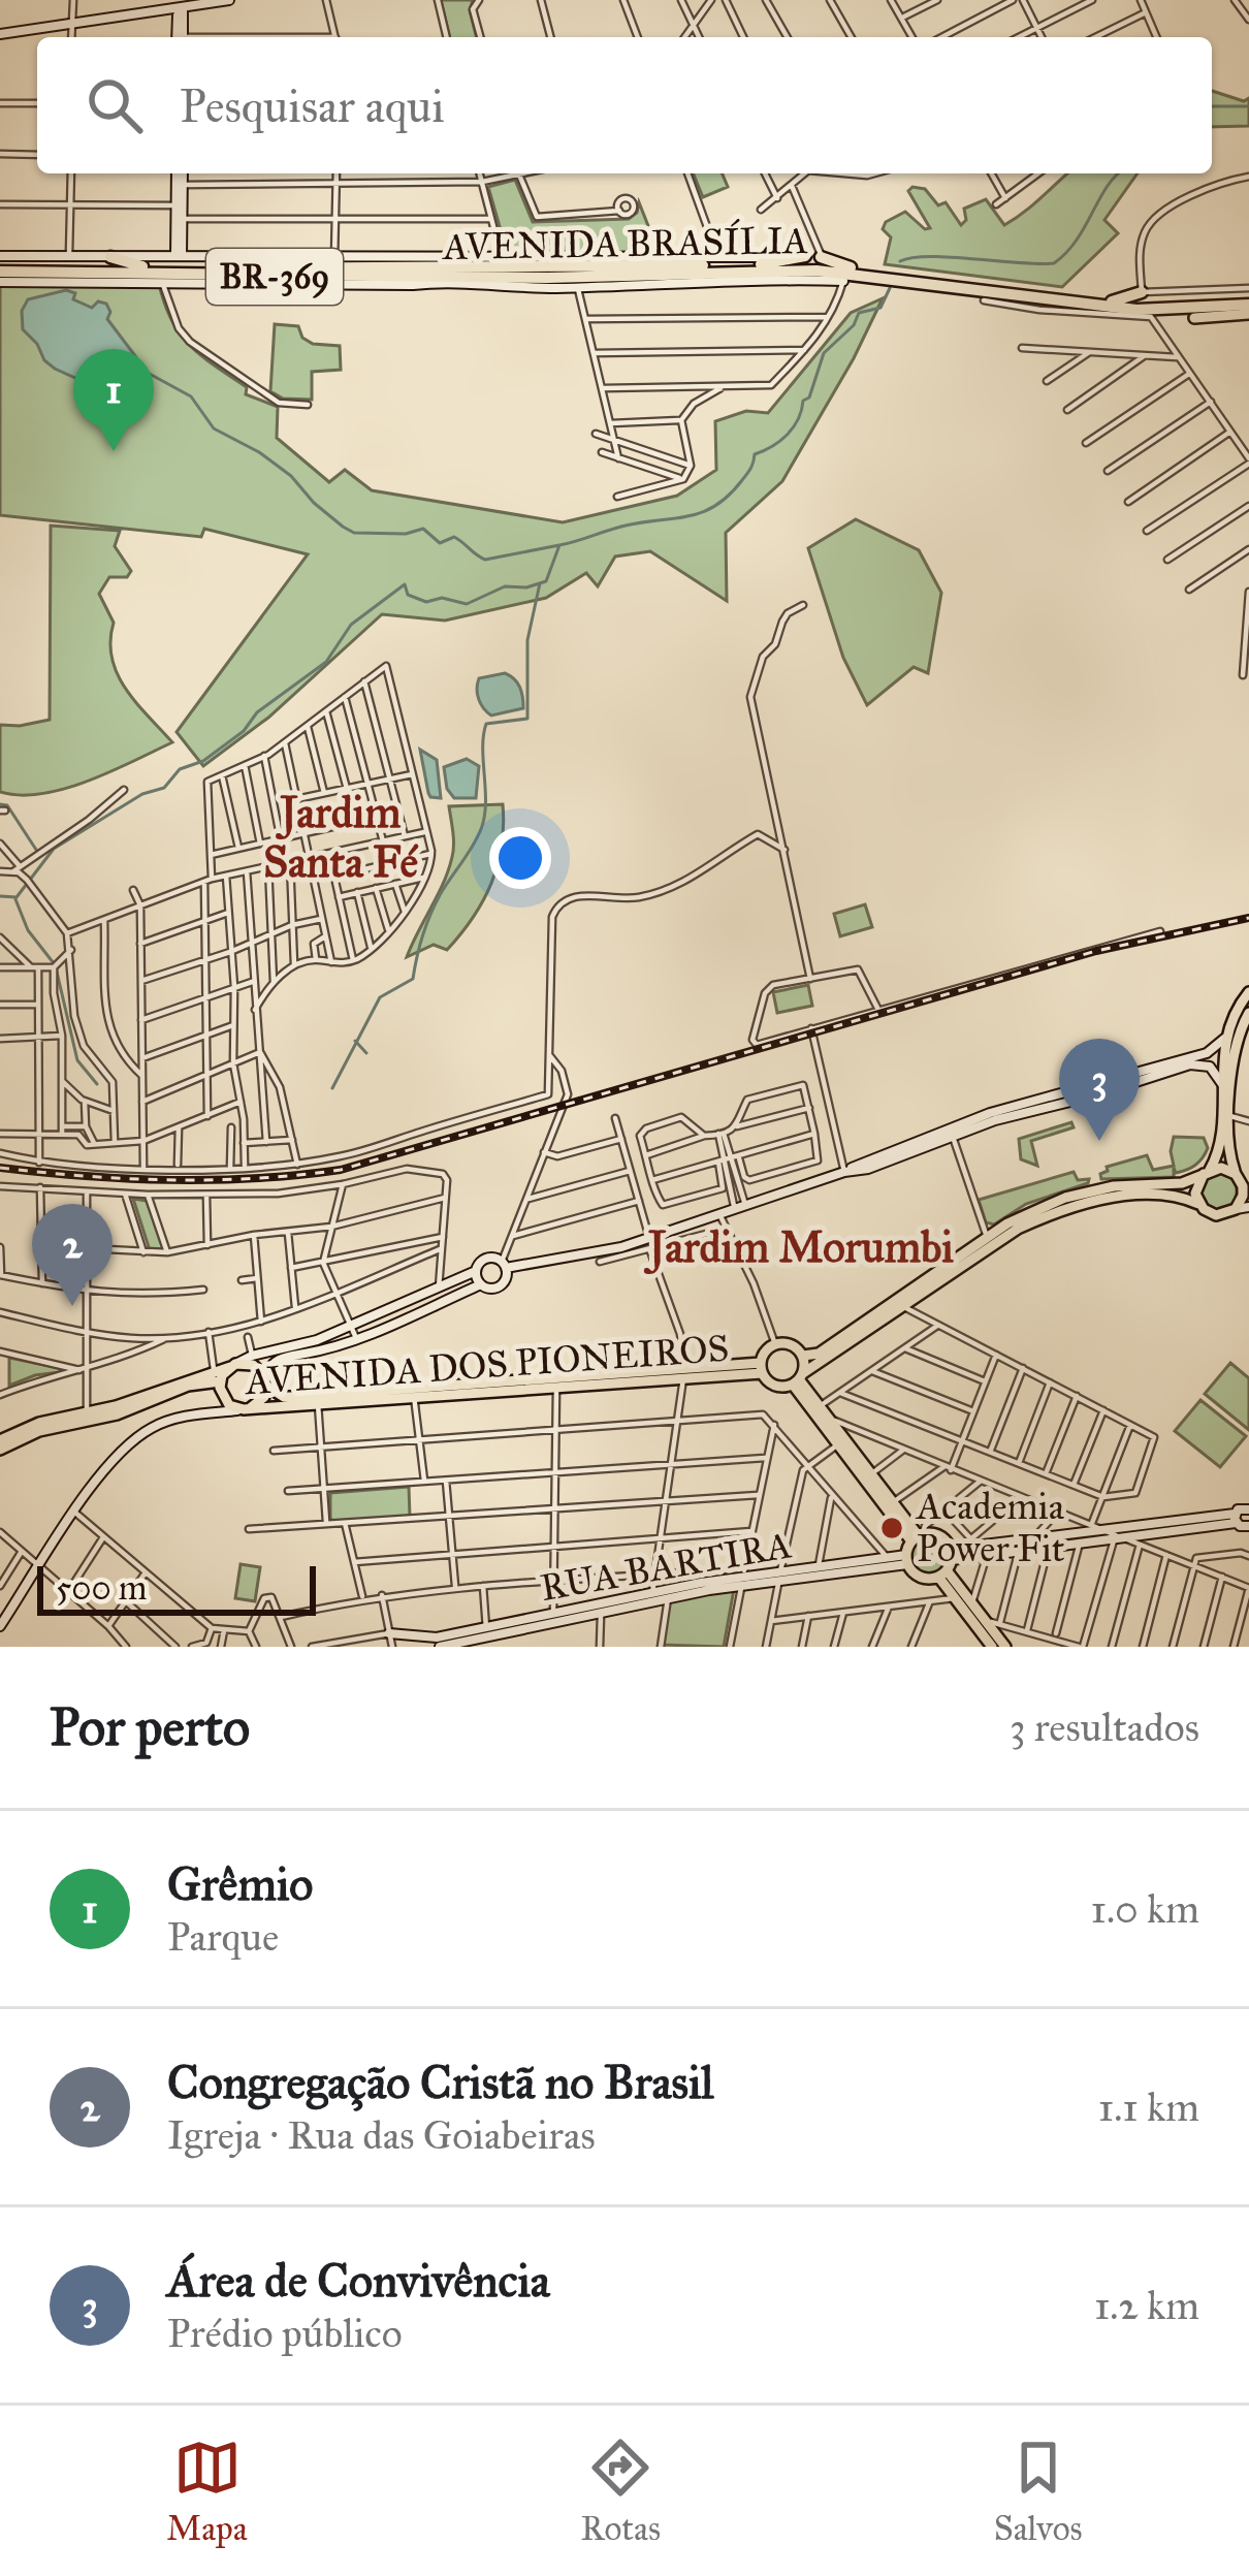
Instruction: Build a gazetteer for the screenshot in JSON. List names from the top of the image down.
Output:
{
  "streets": {
    "highway": ["AVENIDA BRASÍLIA", "BR-369"],
    "main road": ["AVENIDA DOS PIONEIROS"],
    "street": ["RUA BARTIRA"]
  },
  "districts": ["Jardim Santa Fé", "Jardim Morumbi"],
  "places": ["Academia Power Fit"],
  "scale_bar": "500 m",
  "page": {
    "search": "Pesquisar aqui",
    "pins": ["1", "3", "2"],
    "scale": "500 m",
    "heading": ["Por perto", "3 resultados"],
    "list": [
      {
        "mark": "1",
        "name": "Grêmio",
        "note": "Parque",
        "value": "1.0 km"
      },
      {
        "mark": "2",
        "name": "Congregação Cristã no Brasil",
        "note": "Igreja · Rua das Goiabeiras",
        "value": "1.1 km"
      },
      {
        "mark": "3",
        "name": "Área de Convivência",
        "note": "Prédio público",
        "value": "1.2 km"
      }
    ],
    "nav": ["Mapa", "Rotas", "Salvos"]
  }
}
